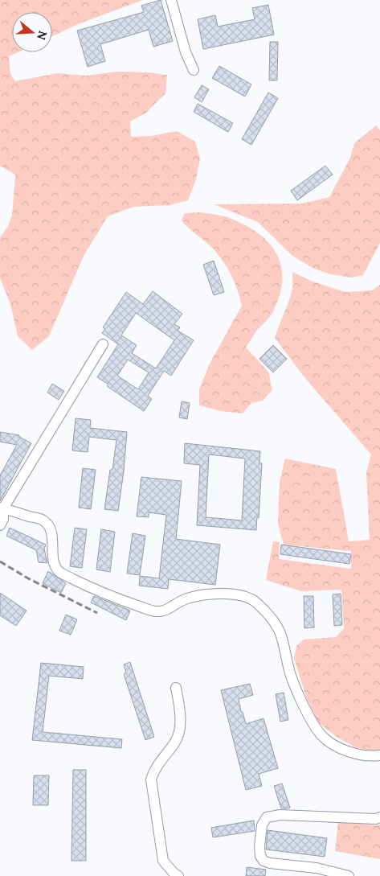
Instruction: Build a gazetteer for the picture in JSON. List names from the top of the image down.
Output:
{
  "north": "right"
}
